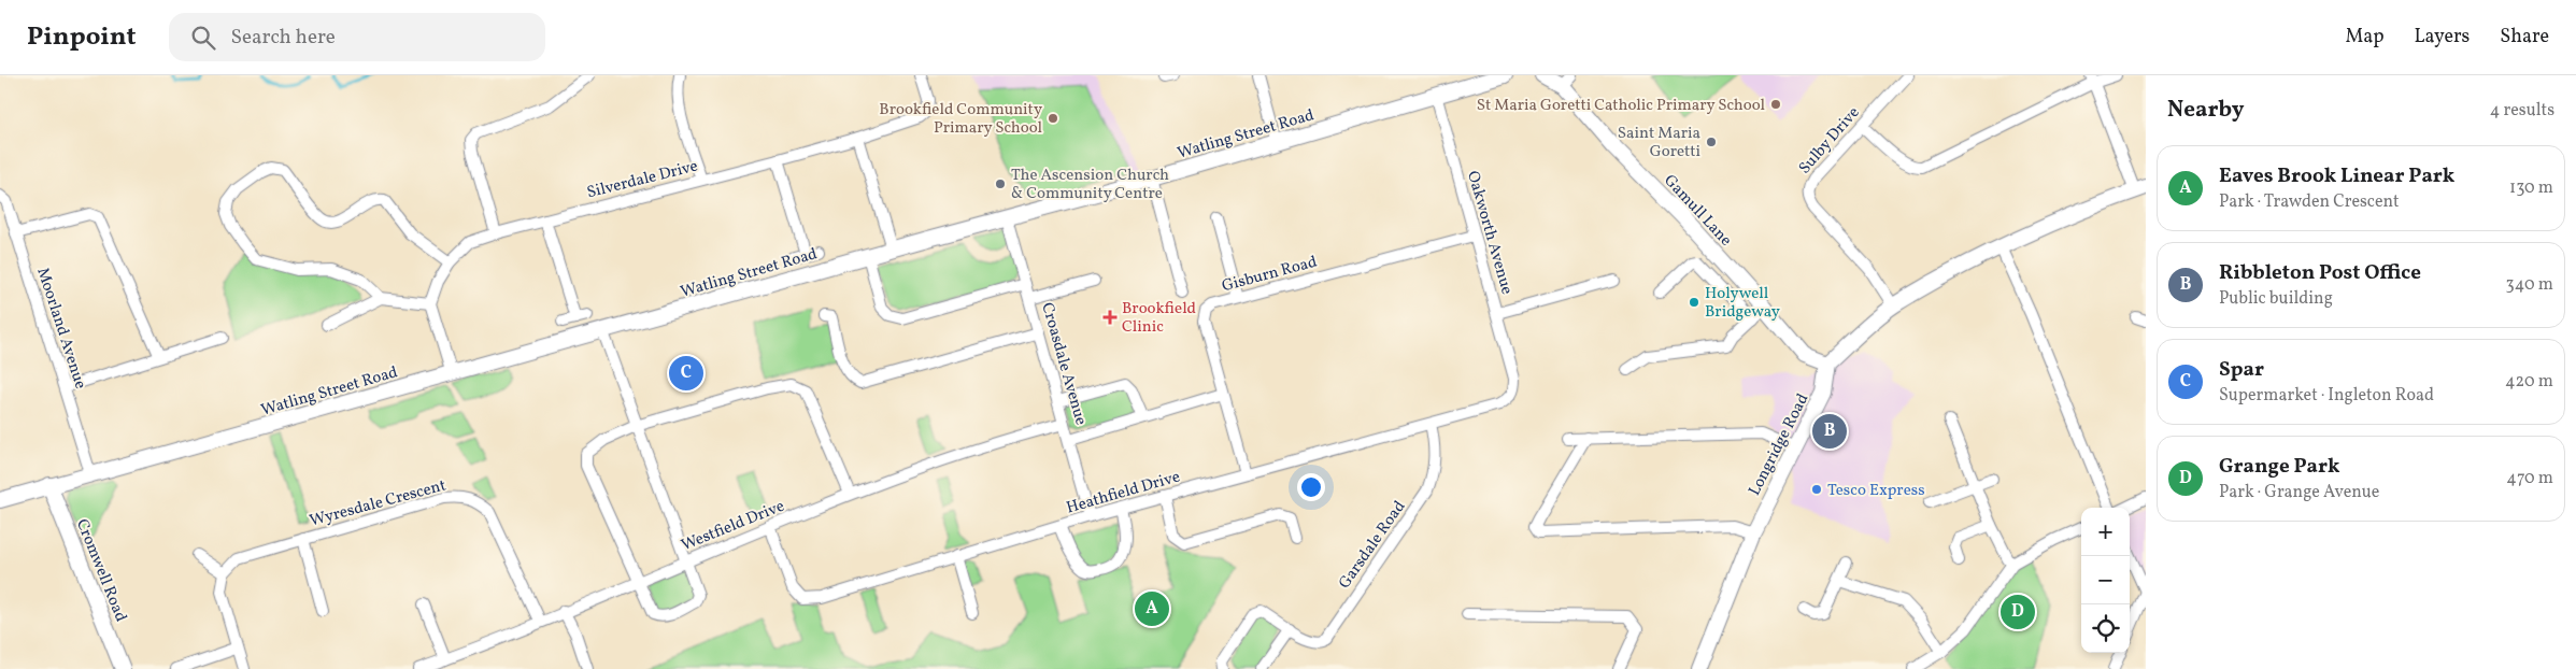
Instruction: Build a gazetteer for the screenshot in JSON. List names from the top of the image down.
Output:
{
  "streets": {
    "street": [
      "Watling Street Road",
      "Sulby Drive",
      "Silverdale Drive",
      "Gamull Lane",
      "Oakworth Avenue",
      "Gisburn Road",
      "Moorland Avenue",
      "Croasdale Avenue",
      "Longridge Road",
      "Heathfield Drive",
      "Wyresdale Crescent",
      "Westfield Drive",
      "Garsdale Road",
      "Cromwell Road"
    ]
  },
  "crossings": [
    ["Watling Street Road", "Oakworth Avenue"],
    ["Watling Street Road", "Moorland Avenue"],
    ["Watling Street Road", "Croasdale Avenue"],
    ["Watling Street Road", "Cromwell Road"],
    ["Gamull Lane", "Longridge Road"],
    ["Oakworth Avenue", "Gisburn Road"],
    ["Oakworth Avenue", "Heathfield Drive"],
    ["Gisburn Road", "Heathfield Drive"],
    ["Croasdale Avenue", "Heathfield Drive"],
    ["Croasdale Avenue", "Westfield Drive"],
    ["Heathfield Drive", "Westfield Drive"],
    ["Heathfield Drive", "Garsdale Road"],
    ["Wyresdale Crescent", "Westfield Drive"]
  ],
  "places": {
    "other": [
      "St Maria Goretti Catholic Primary School",
      "Brookfield Community Primary School",
      "Saint Maria Goretti",
      "The Ascension Church & Community Centre",
      "Holywell Bridgeway",
      "Tesco Express"
    ],
    "health": ["Brookfield Clinic"]
  },
  "page": {
    "header": "Pinpoint",
    "search": "Search here",
    "nav": ["Map", "Layers", "Share"],
    "heading": ["Nearby", "4 results"],
    "list": [
      {
        "mark": "A",
        "name": "Eaves Brook Linear Park",
        "note": "Park · Trawden Crescent",
        "value": "130 m"
      },
      {
        "mark": "B",
        "name": "Ribbleton Post Office",
        "note": "Public building",
        "value": "340 m"
      },
      {
        "mark": "C",
        "name": "Spar",
        "note": "Supermarket · Ingleton Road",
        "value": "420 m"
      },
      {
        "mark": "D",
        "name": "Grange Park",
        "note": "Park · Grange Avenue",
        "value": "470 m"
      }
    ],
    "pins": [
      "C",
      "B",
      "A",
      "D"
    ],
    "map_buttons": ["+", "−"]
  }
}
